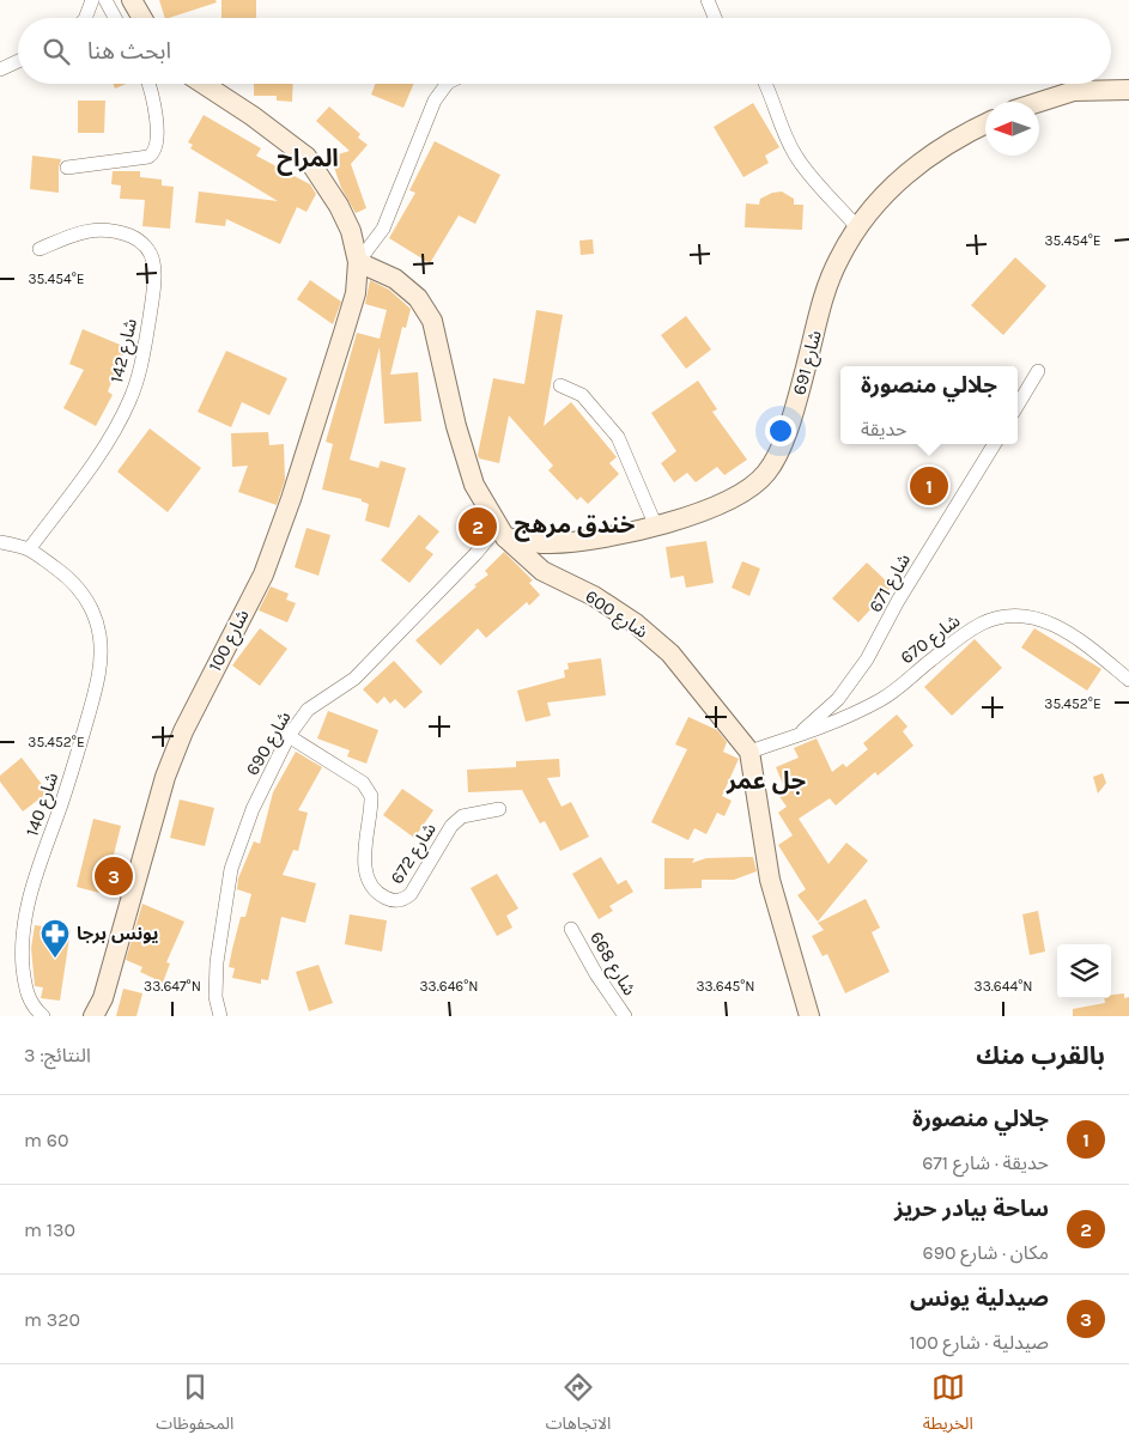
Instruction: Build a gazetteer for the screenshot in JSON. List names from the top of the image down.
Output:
{
  "streets": {
    "main road": ["شارع 691", "شارع 600", "شارع 100"],
    "street": [
      "شارع 142",
      "شارع 671",
      "شارع 670",
      "شارع 690",
      "شارع 140",
      "شارع 672",
      "شارع 668"
    ]
  },
  "crossings": [
    ["شارع 142", "شارع 140"],
    ["شارع 691", "شارع 600"],
    ["شارع 691", "شارع 690"],
    ["شارع 671", "شارع 670"],
    ["شارع 600", "شارع 670"],
    ["شارع 600", "شارع 100"],
    ["شارع 600", "شارع 690"],
    ["شارع 690", "شارع 672"]
  ],
  "districts": ["المراح", "خندق مرهج", "جل عمر"],
  "places": {
    "pharmacy": ["يونس برجا"]
  },
  "north": "left",
  "page": {
    "search": "ابحث هنا",
    "popup": ["جلالي منصورة", "حديقة"],
    "pins": ["1", "2", "3"],
    "heading": ["بالقرب منك", "النتائج: 3"],
    "list": [
      {
        "mark": "1",
        "name": "جلالي منصورة",
        "note": "حديقة · شارع 671",
        "value": "60 m"
      },
      {
        "mark": "2",
        "name": "ساحة بيادر حريز",
        "note": "مكان · شارع 690",
        "value": "130 m"
      },
      {
        "mark": "3",
        "name": "صيدلية يونس",
        "note": "صيدلية · شارع 100",
        "value": "320 m"
      }
    ],
    "nav": ["الخريطة", "الاتجاهات", "المحفوظات"]
  },
  "coordinates": [
    "35.454°E",
    "35.452°E",
    "33.647°N",
    "33.646°N",
    "33.645°N",
    "33.644°N"
  ]
}
